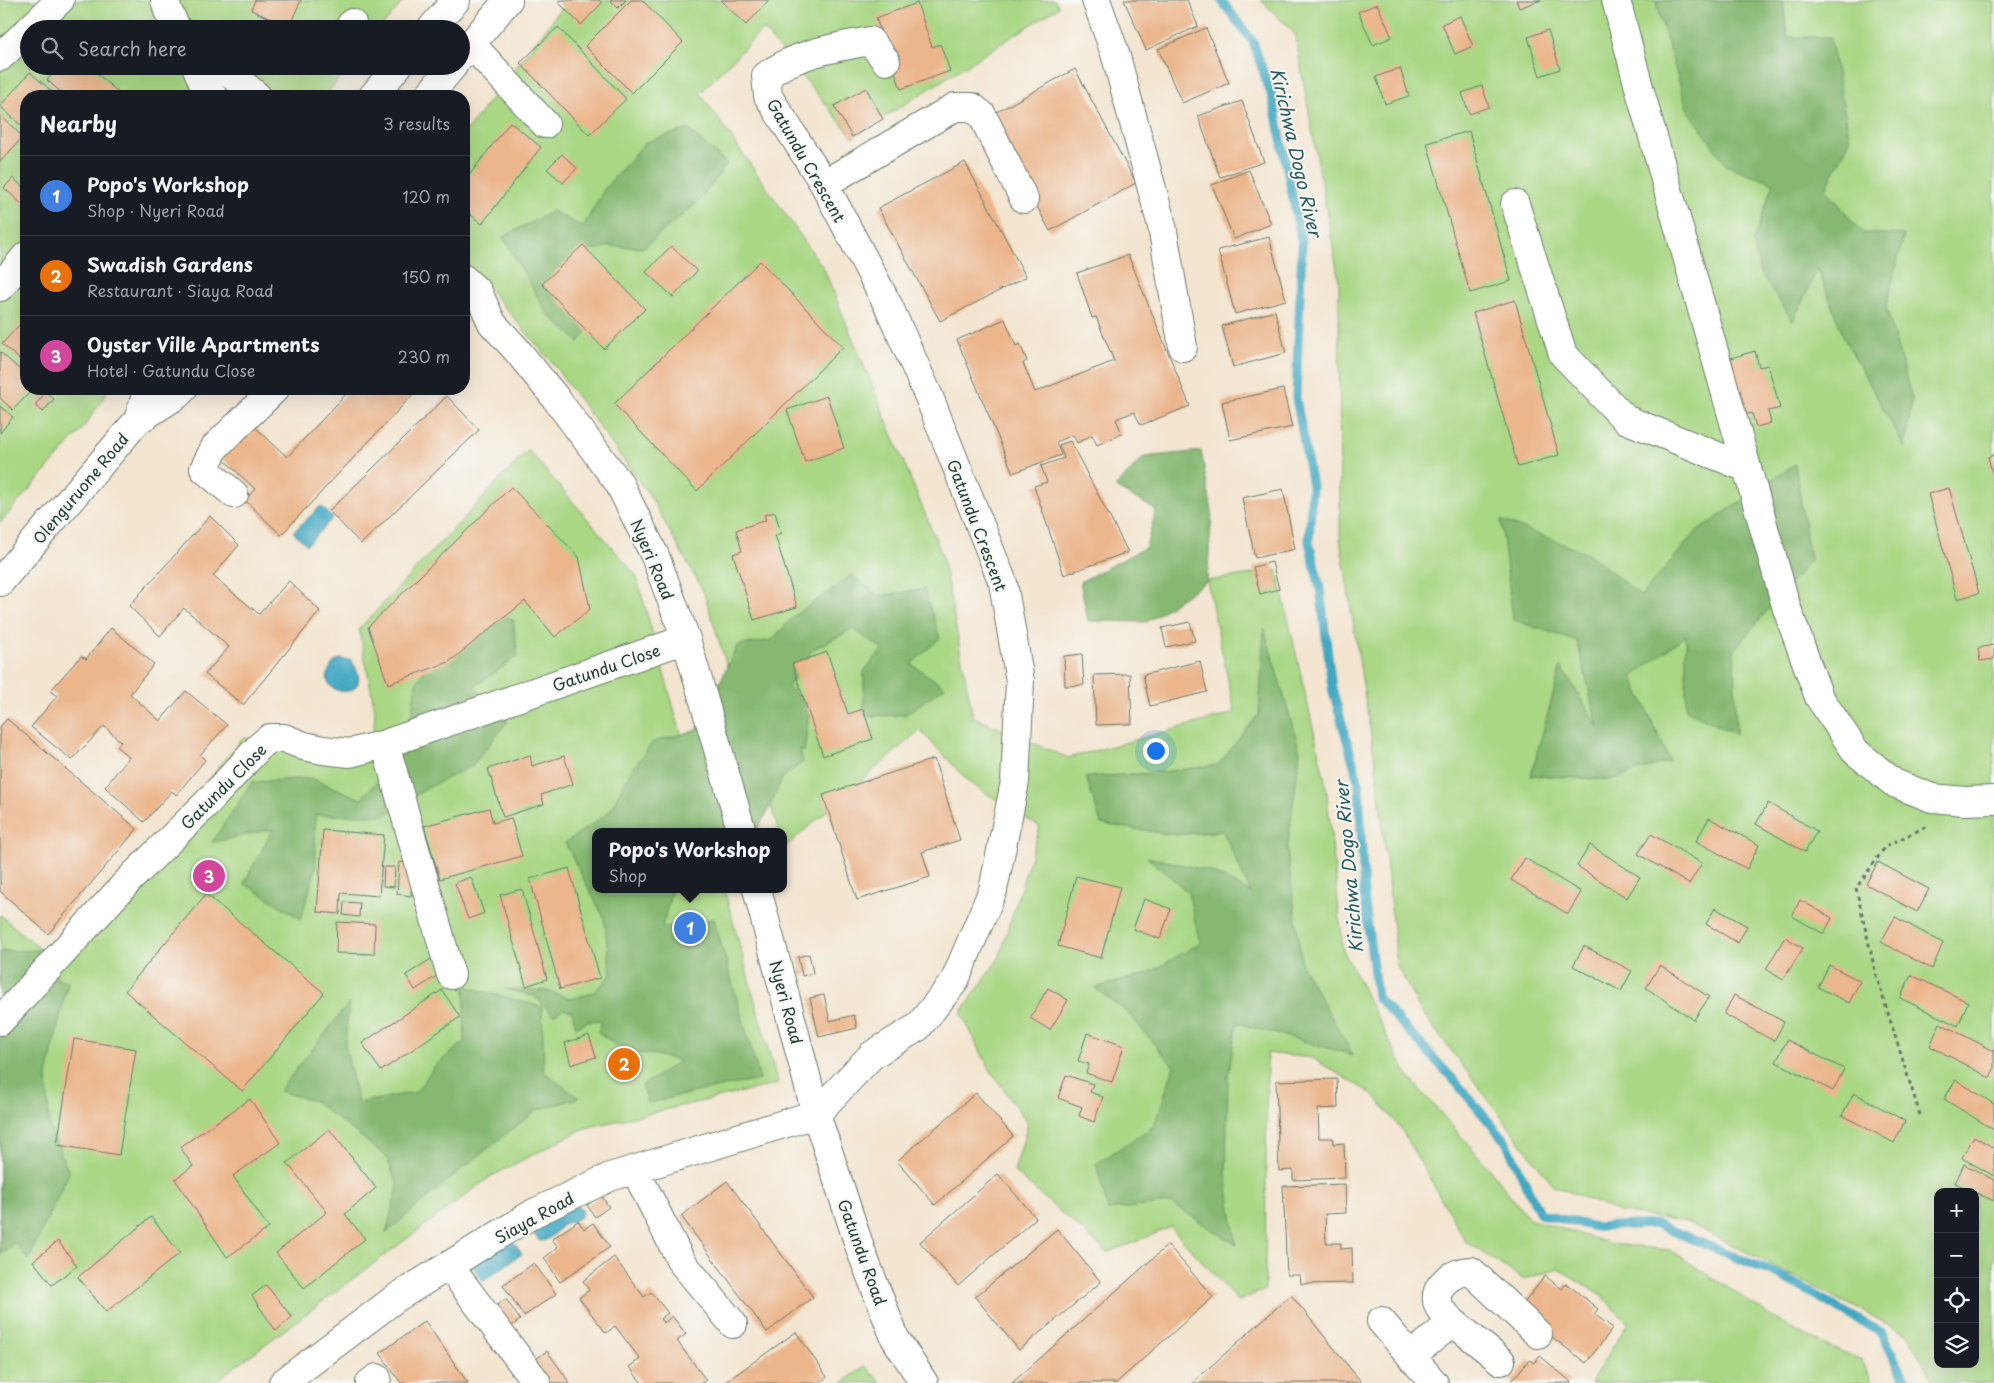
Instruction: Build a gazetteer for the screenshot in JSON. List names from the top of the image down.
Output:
{
  "streets": {
    "street": [
      "Gatundu Crescent",
      "Olenguruone Road",
      "Nyeri Road",
      "Gatundu Close",
      "Siaya Road",
      "Gatundu Road"
    ]
  },
  "crossings": [
    ["Gatundu Crescent", "Nyeri Road"],
    ["Gatundu Crescent", "Siaya Road"],
    ["Gatundu Crescent", "Gatundu Road"],
    ["Nyeri Road", "Gatundu Close"],
    ["Nyeri Road", "Siaya Road"],
    ["Nyeri Road", "Gatundu Road"],
    ["Siaya Road", "Gatundu Road"]
  ],
  "water": ["Kirichwa Dogo River"],
  "page": {
    "search": "Search here",
    "heading": ["Nearby", "3 results"],
    "list": [
      {
        "mark": "1",
        "name": "Popo's Workshop",
        "note": "Shop · Nyeri Road",
        "value": "120 m"
      },
      {
        "mark": "2",
        "name": "Swadish Gardens",
        "note": "Restaurant · Siaya Road",
        "value": "150 m"
      },
      {
        "mark": "3",
        "name": "Oyster Ville Apartments",
        "note": "Hotel · Gatundu Close",
        "value": "230 m"
      }
    ],
    "popup": ["Popo's Workshop", "Shop"],
    "pins": ["3", "1", "2"],
    "map_buttons": ["+", "−"]
  }
}
